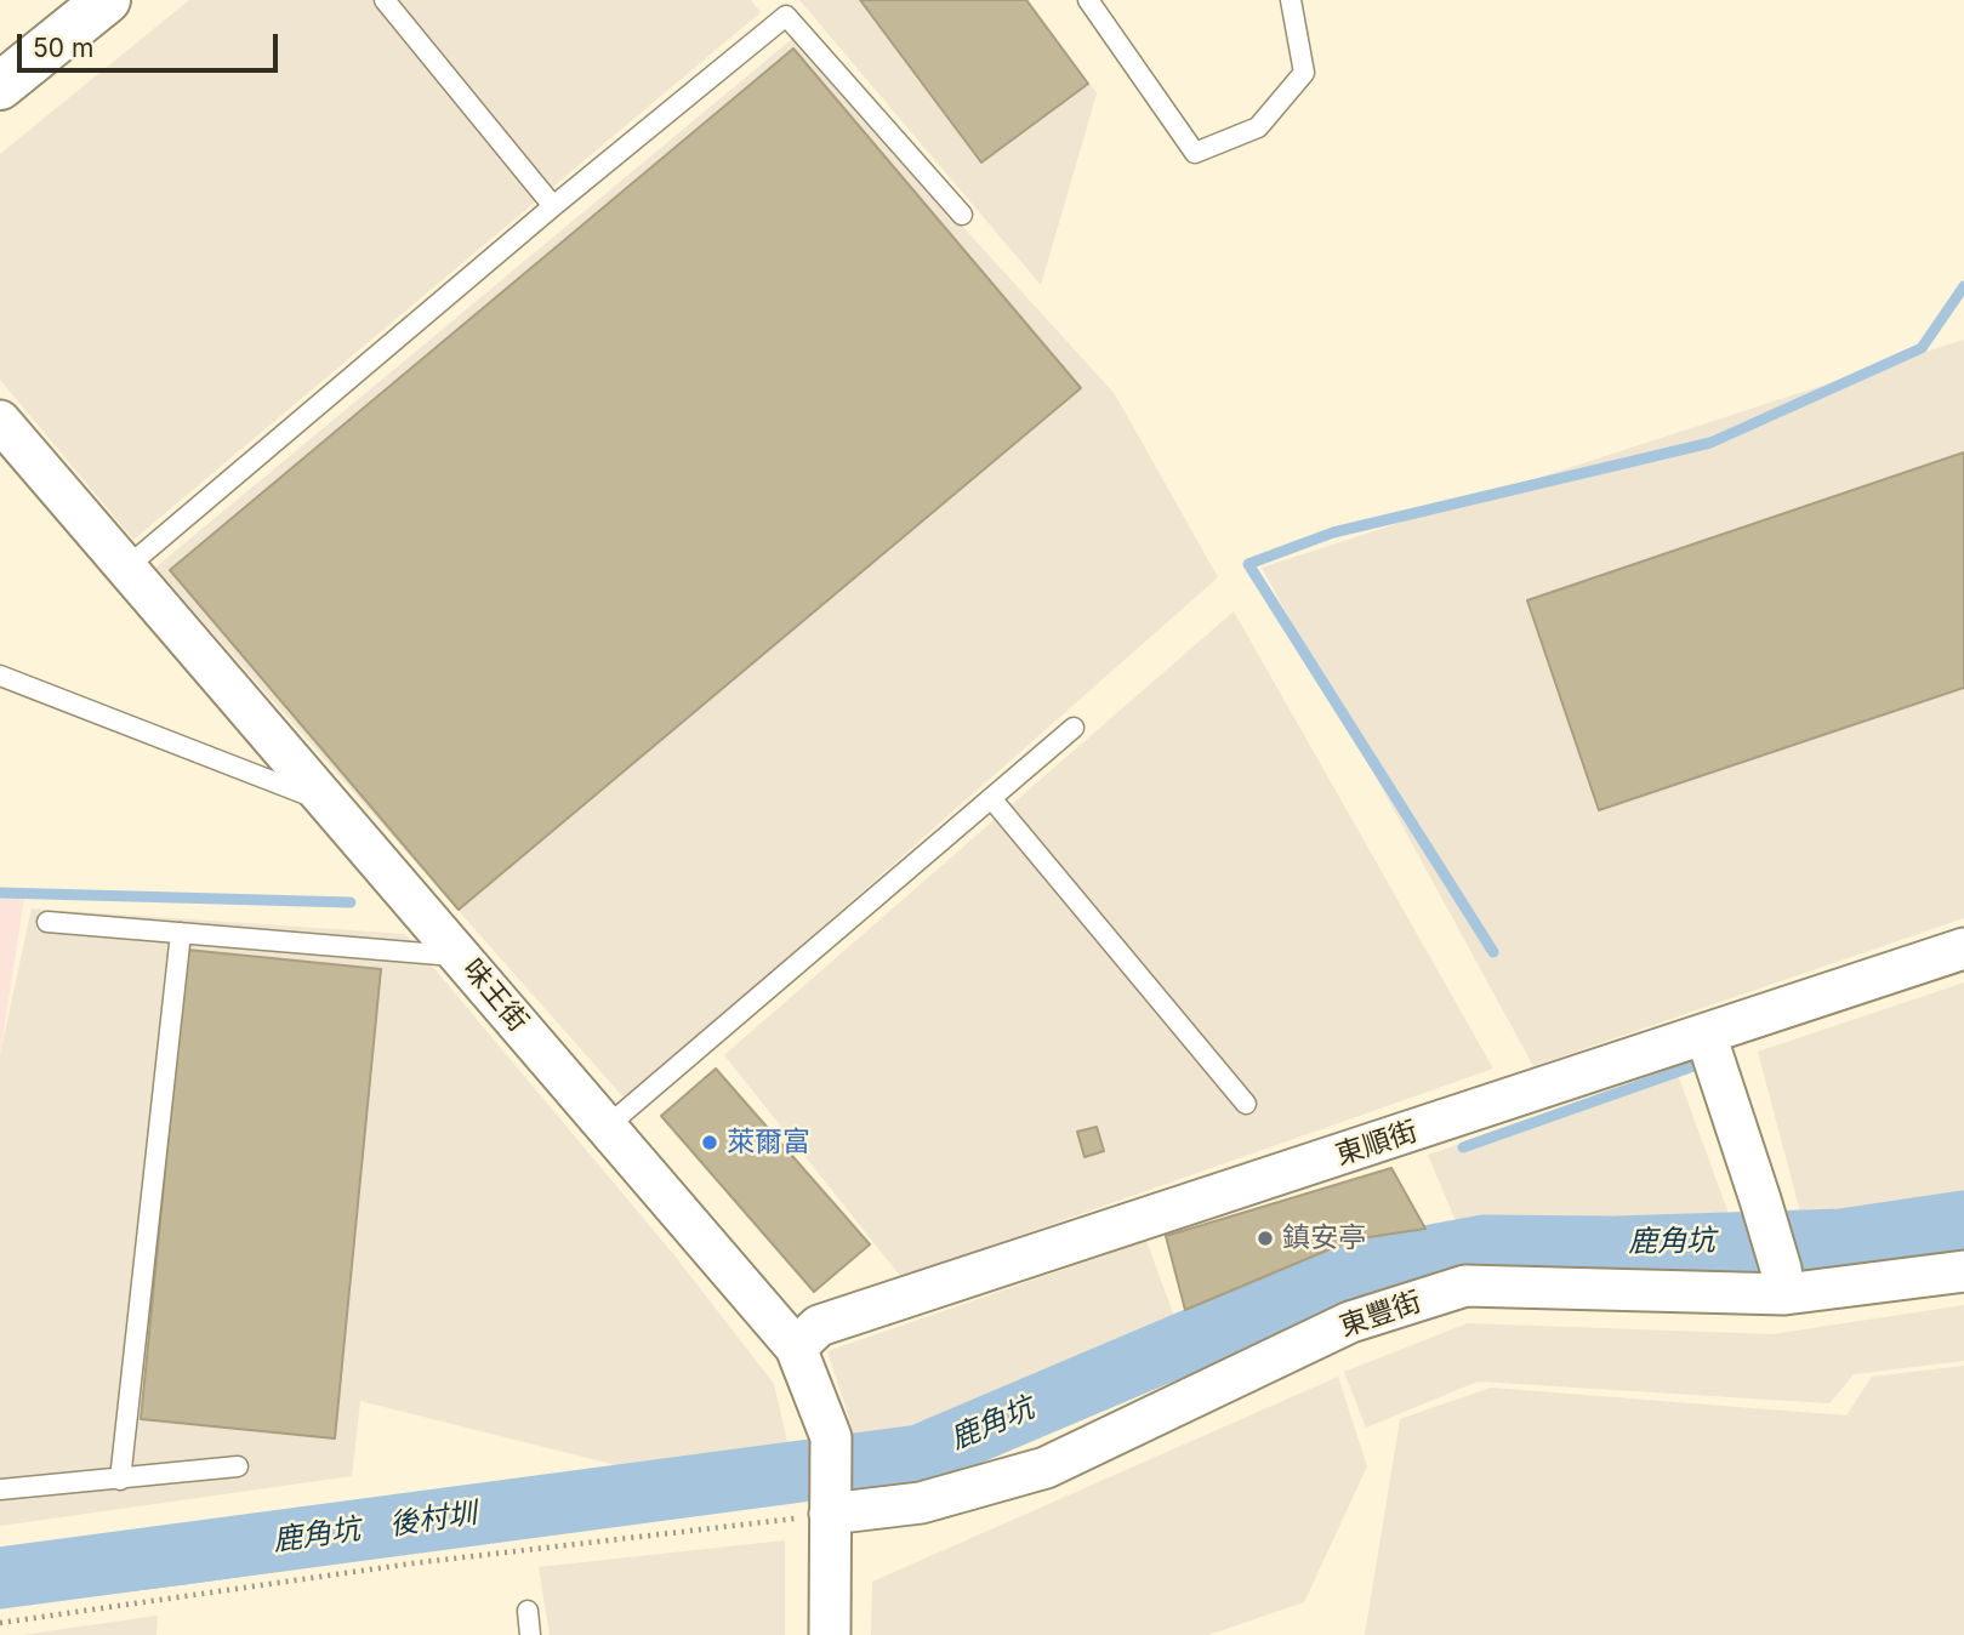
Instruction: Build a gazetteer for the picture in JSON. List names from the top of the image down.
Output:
{
  "streets": {
    "street": ["味王街", "東順街", "東豐街"]
  },
  "crossings": [
    ["味王街", "東順街"],
    ["味王街", "東豐街"]
  ],
  "water": ["鹿角坑", "後村圳"],
  "places": ["萊爾富", "鎮安亭"],
  "scale_bar": "50 m"
}
